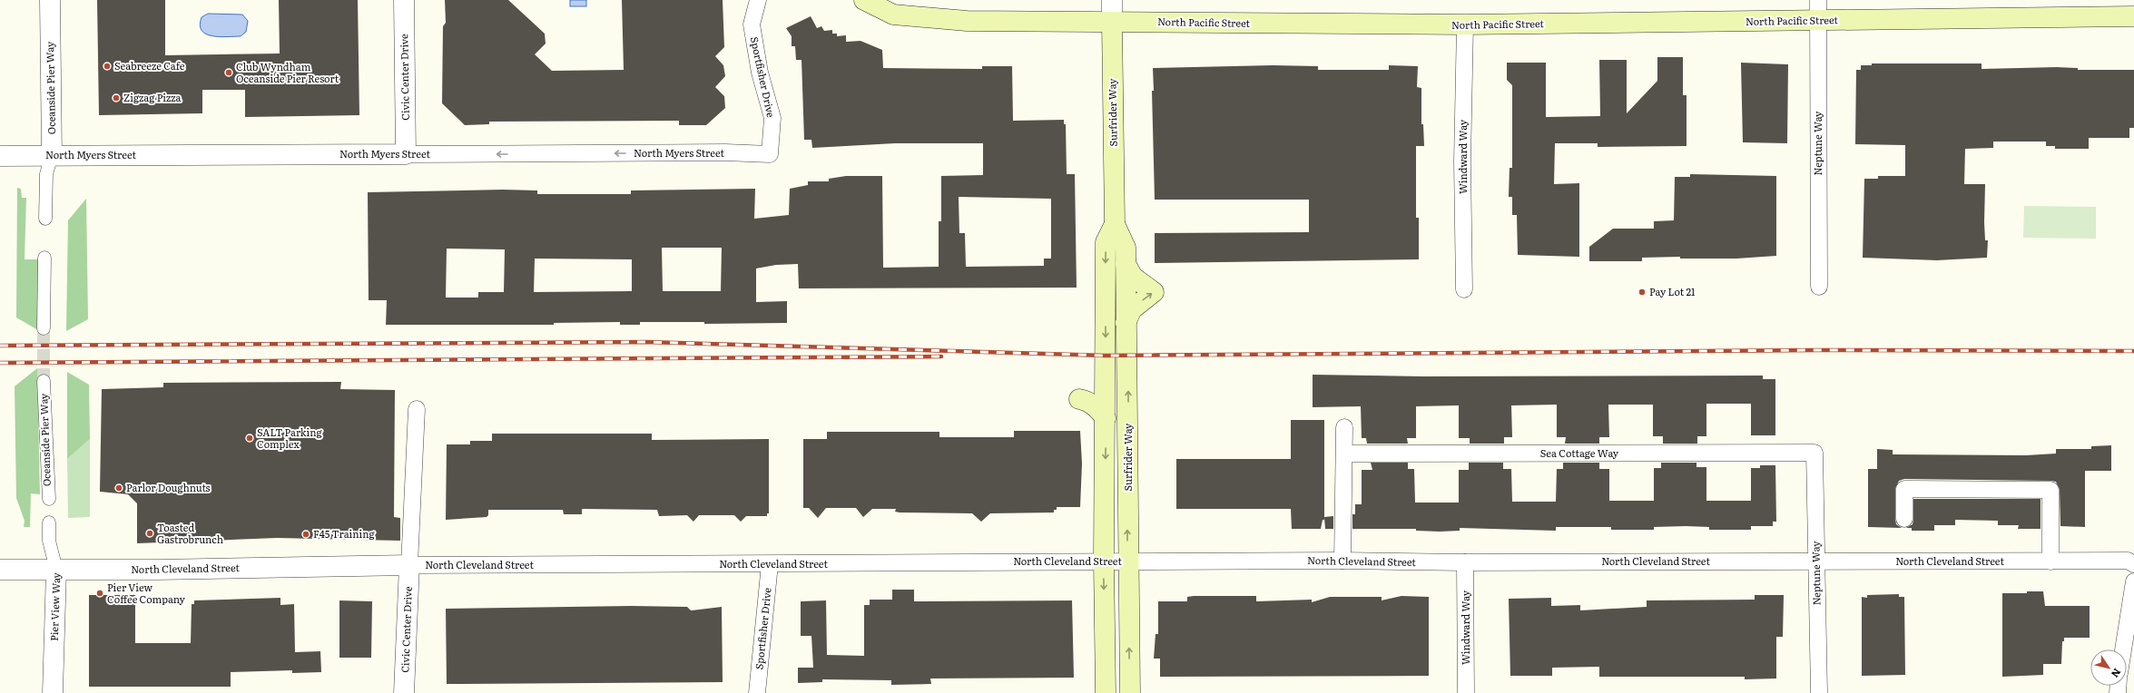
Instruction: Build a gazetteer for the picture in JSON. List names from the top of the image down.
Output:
{
  "streets": {
    "main road": ["North Pacific Street", "Surfrider Way"],
    "street": [
      "Civic Center Drive",
      "Sportfisher Drive",
      "Oceanside Pier Way",
      "Neptune Way",
      "North Myers Street",
      "Windward Way",
      "Sea Cottage Way",
      "North Cleveland Street",
      "Pier View Way"
    ]
  },
  "crossings": [
    ["North Pacific Street", "Surfrider Way"],
    ["North Pacific Street", "Neptune Way"],
    ["North Pacific Street", "Windward Way"],
    ["Civic Center Drive", "North Myers Street"],
    ["Civic Center Drive", "North Cleveland Street"],
    ["Sportfisher Drive", "North Myers Street"],
    ["Sportfisher Drive", "North Cleveland Street"],
    ["Oceanside Pier Way", "North Myers Street"],
    ["Surfrider Way", "North Cleveland Street"],
    ["Neptune Way", "Sea Cottage Way"],
    ["Neptune Way", "North Cleveland Street"],
    ["Windward Way", "North Cleveland Street"],
    ["North Cleveland Street", "Pier View Way"]
  ],
  "one_way": ["North Myers Street"],
  "places": [
    "Seabreeze Cafe",
    "Club Wyndham Oceanside Pier Resort",
    "Zigzag Pizza",
    "Pay Lot 21",
    "SALT Parking Complex",
    "Parlor Doughnuts",
    "Toasted Gastrobrunch",
    "F45 Training",
    "Pier View Coffee Company"
  ],
  "north": "bottom right"
}
